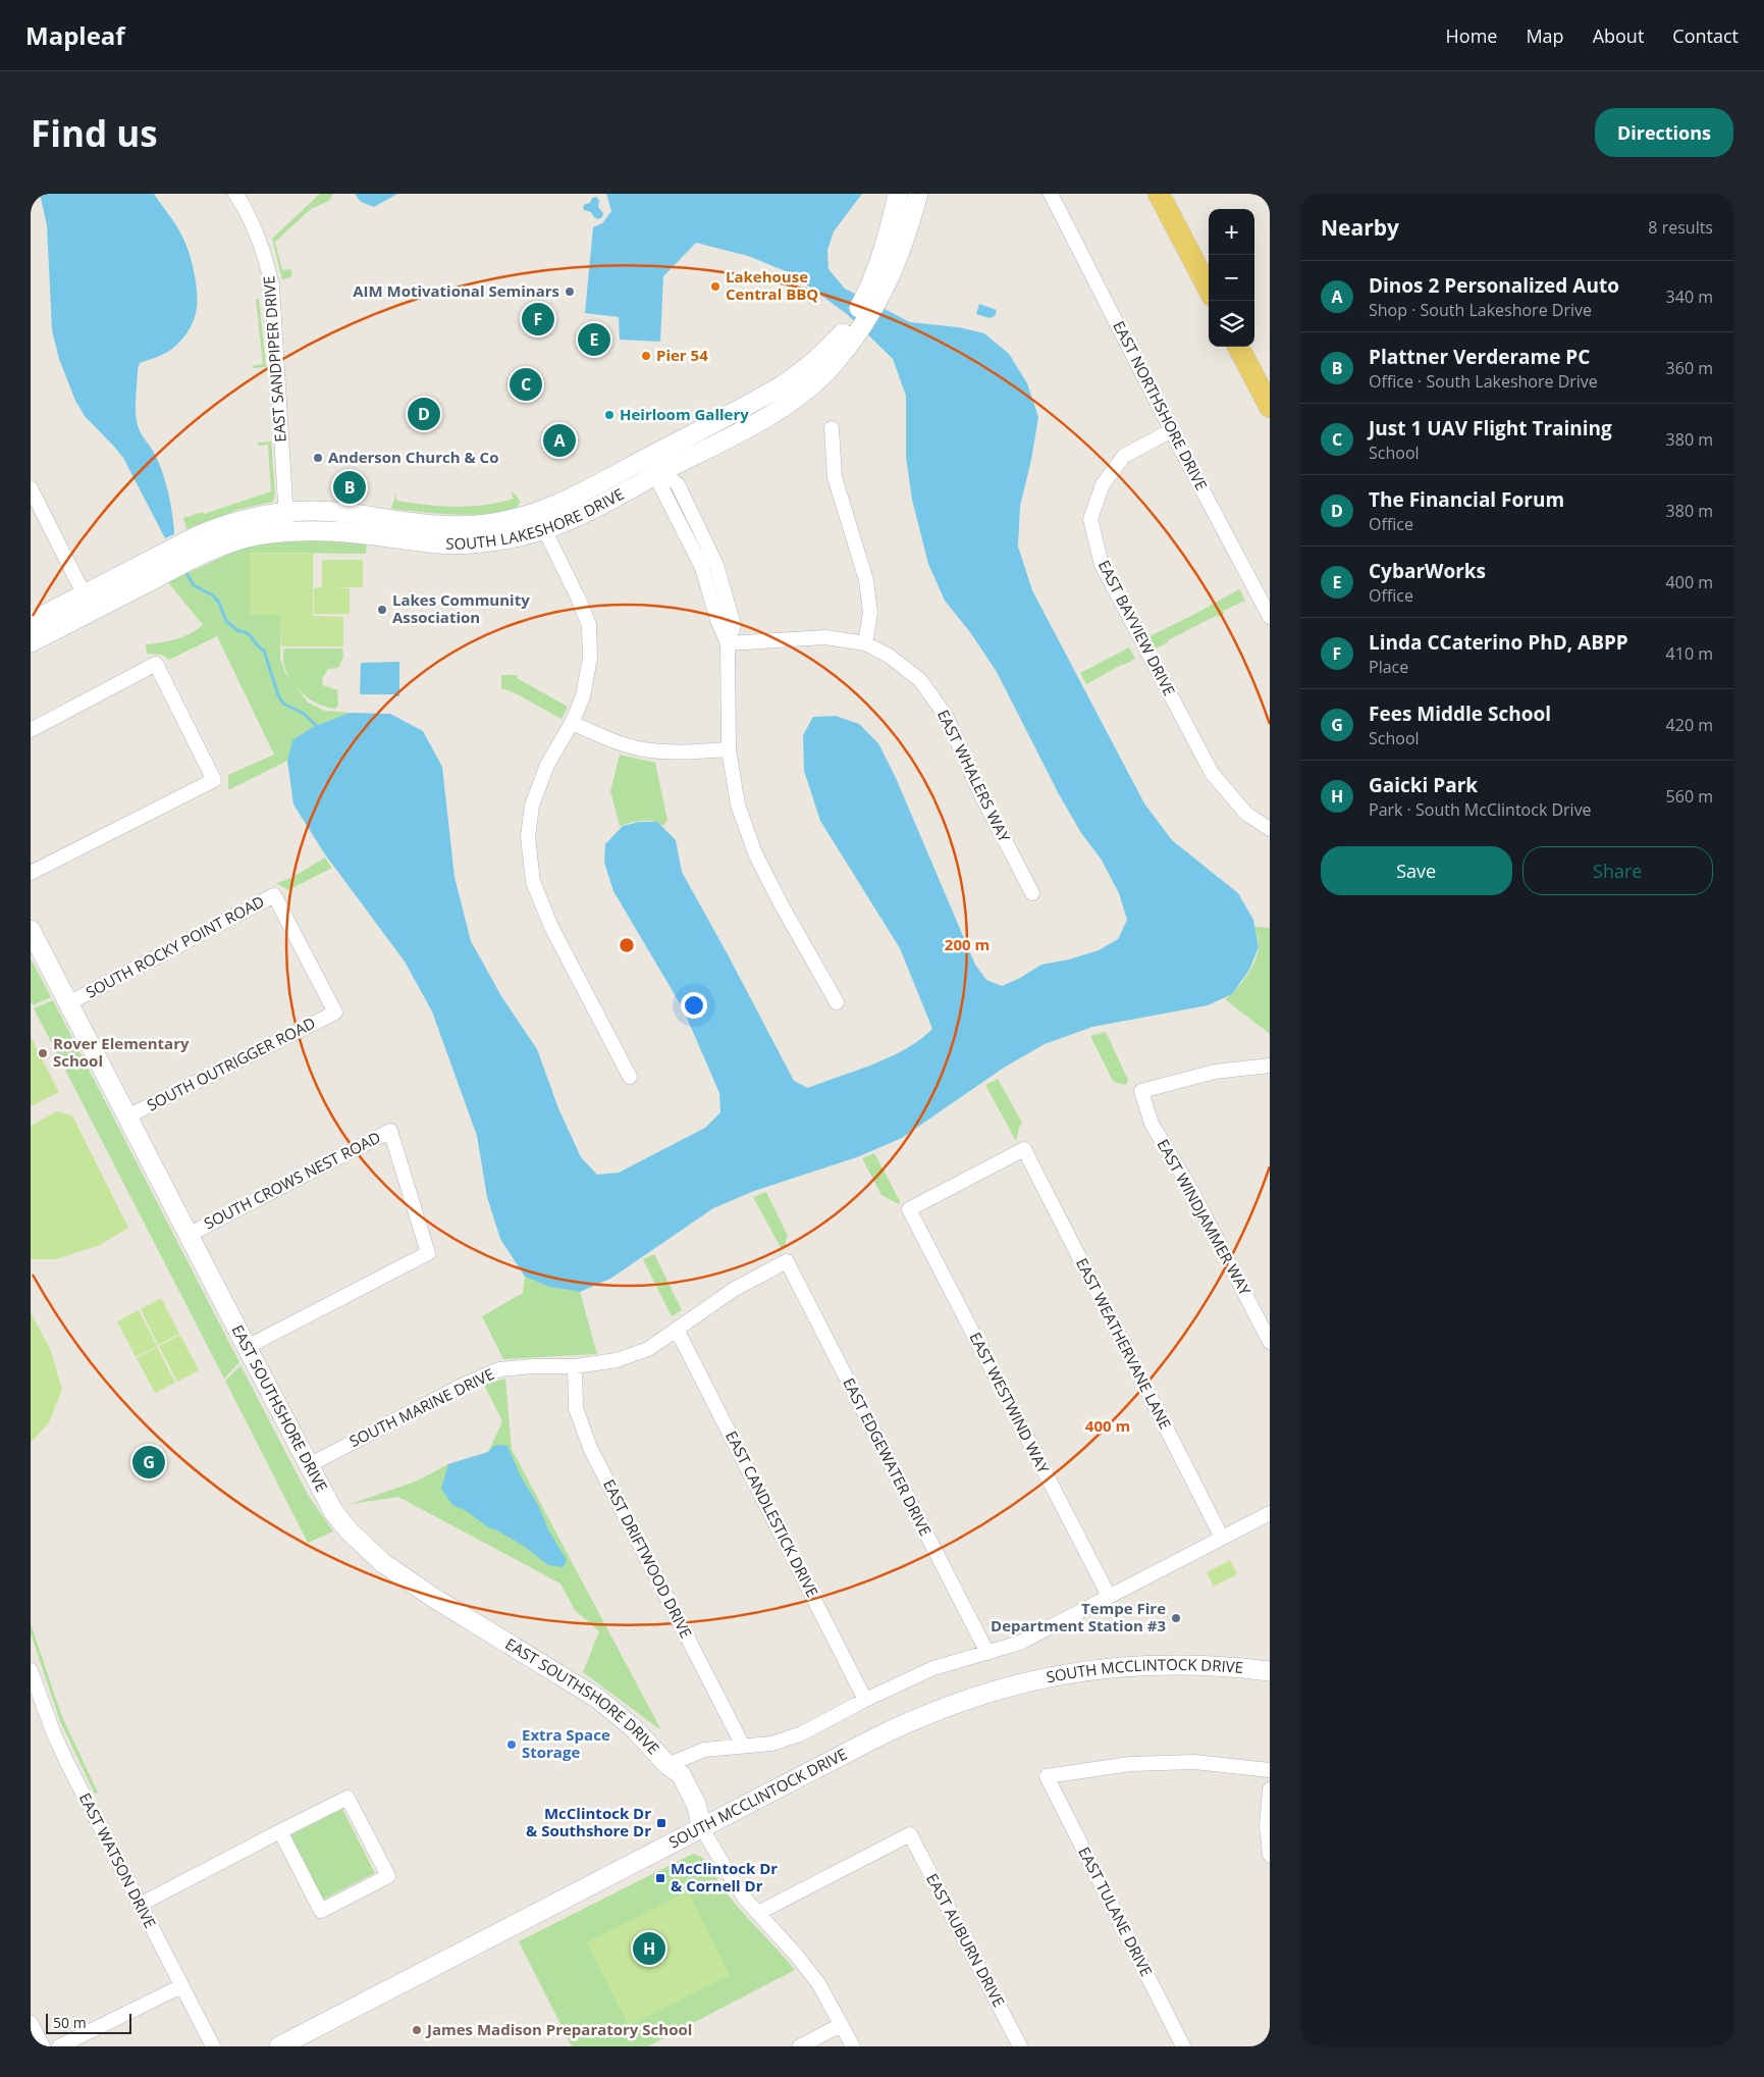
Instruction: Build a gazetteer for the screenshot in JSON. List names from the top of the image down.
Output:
{
  "streets": {
    "street": [
      "EAST SANDPIPER DRIVE",
      "EAST NORTHSHORE DRIVE",
      "SOUTH LAKESHORE DRIVE",
      "EAST BAYVIEW DRIVE",
      "EAST WHALERS WAY",
      "SOUTH ROCKY POINT ROAD",
      "SOUTH OUTRIGGER ROAD",
      "SOUTH CROWS NEST ROAD",
      "EAST WINDJAMMER WAY",
      "EAST WEATHERVANE LANE",
      "EAST WESTWIND WAY",
      "EAST SOUTHSHORE DRIVE",
      "SOUTH MARINE DRIVE",
      "EAST EDGEWATER DRIVE",
      "EAST CANDLESTICK DRIVE",
      "EAST DRIFTWOOD DRIVE",
      "SOUTH MCCLINTOCK DRIVE",
      "EAST WATSON DRIVE",
      "EAST TULANE DRIVE",
      "EAST AUBURN DRIVE"
    ]
  },
  "crossings": [
    ["EAST SANDPIPER DRIVE", "SOUTH LAKESHORE DRIVE"],
    ["EAST NORTHSHORE DRIVE", "EAST BAYVIEW DRIVE"],
    ["SOUTH ROCKY POINT ROAD", "SOUTH OUTRIGGER ROAD"],
    ["SOUTH ROCKY POINT ROAD", "EAST SOUTHSHORE DRIVE"],
    ["SOUTH OUTRIGGER ROAD", "EAST SOUTHSHORE DRIVE"],
    ["SOUTH CROWS NEST ROAD", "EAST SOUTHSHORE DRIVE"],
    ["EAST WEATHERVANE LANE", "EAST WESTWIND WAY"],
    ["EAST SOUTHSHORE DRIVE", "SOUTH MARINE DRIVE"],
    ["EAST SOUTHSHORE DRIVE", "SOUTH MCCLINTOCK DRIVE"],
    ["SOUTH MARINE DRIVE", "EAST EDGEWATER DRIVE"],
    ["SOUTH MARINE DRIVE", "EAST CANDLESTICK DRIVE"],
    ["SOUTH MARINE DRIVE", "EAST DRIFTWOOD DRIVE"]
  ],
  "places": {
    "other": [
      "Lakehouse Central BBQ",
      "AIM Motivational Seminars",
      "Pier 54",
      "Heirloom Gallery",
      "Anderson Church & Co",
      "Lakes Community Association",
      "Rover Elementary School",
      "Tempe Fire Department Station #3",
      "Extra Space Storage",
      "James Madison Preparatory School"
    ],
    "transit": ["McClintock Dr & Southshore Dr", "McClintock Dr & Cornell Dr"]
  },
  "scale_bar": "50 m",
  "page": {
    "header": "Mapleaf",
    "nav": [
      "Home",
      "Map",
      "About",
      "Contact"
    ],
    "buttons": [
      "Directions",
      ["Save", "Share"]
    ],
    "title": "Find us",
    "heading": ["Nearby", "8 results"],
    "map_buttons": ["+", "−"],
    "list": [
      {
        "mark": "A",
        "name": "Dinos 2 Personalized Auto",
        "note": "Shop · South Lakeshore Drive",
        "value": "340 m"
      },
      {
        "mark": "B",
        "name": "Plattner Verderame PC",
        "note": "Office · South Lakeshore Drive",
        "value": "360 m"
      },
      {
        "mark": "C",
        "name": "Just 1 UAV Flight Training",
        "note": "School",
        "value": "380 m"
      },
      {
        "mark": "D",
        "name": "The Financial Forum",
        "note": "Office",
        "value": "380 m"
      },
      {
        "mark": "E",
        "name": "CybarWorks",
        "note": "Office",
        "value": "400 m"
      },
      {
        "mark": "F",
        "name": "Linda CCaterino PhD, ABPP",
        "note": "Place",
        "value": "410 m"
      },
      {
        "mark": "G",
        "name": "Fees Middle School",
        "note": "School",
        "value": "420 m"
      },
      {
        "mark": "H",
        "name": "Gaicki Park",
        "note": "Park · South McClintock Drive",
        "value": "560 m"
      }
    ],
    "pins": [
      "F",
      "E",
      "C",
      "D",
      "A",
      "B",
      "G",
      "H"
    ],
    "scale": "50 m"
  },
  "rings": ["200 m", "400 m"]
}
